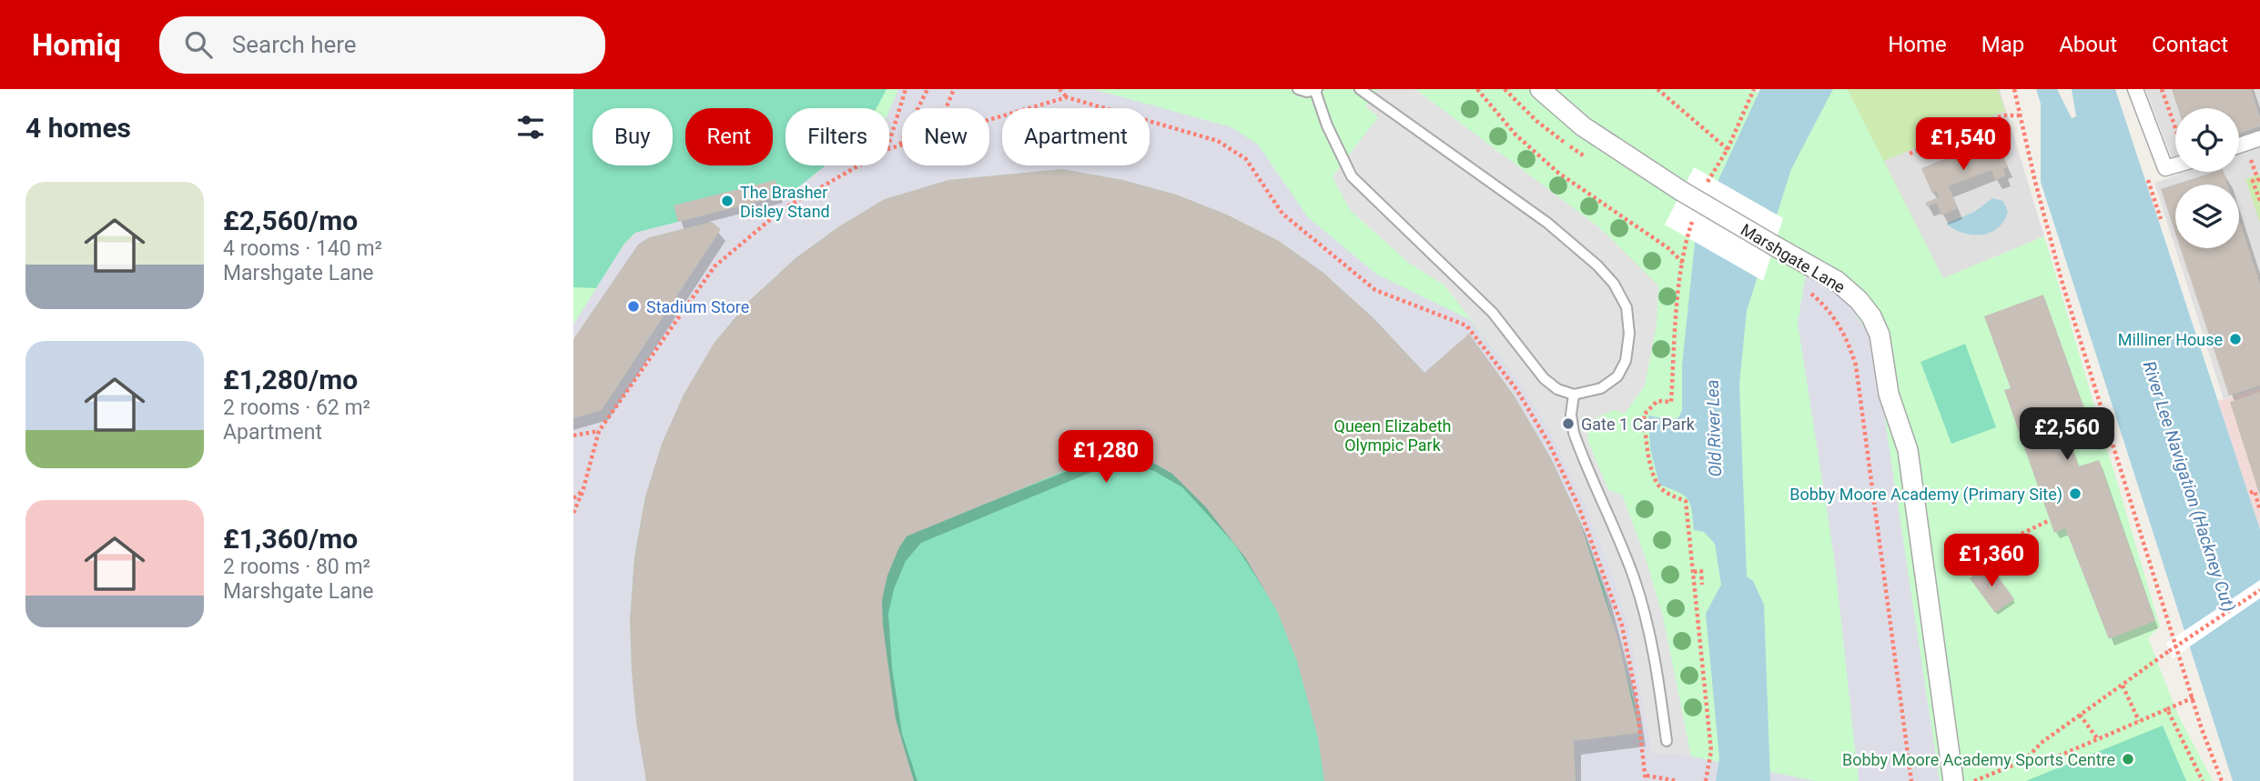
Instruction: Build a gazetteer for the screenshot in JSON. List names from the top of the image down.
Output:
{
  "streets": {
    "street": ["Marshgate Lane"]
  },
  "water": ["Old River Lea", "River Lee Navigation (Hackney Cut)"],
  "parks": ["Queen Elizabeth Olympic Park"],
  "places": [
    "The Brasher Disley Stand",
    "Stadium Store",
    "Milliner House",
    "Gate 1 Car Park",
    "Bobby Moore Academy (Primary Site)",
    "Bobby Moore Academy Sports Centre"
  ],
  "page": {
    "header": "Homiq",
    "search": "Search here",
    "nav": [
      "Home",
      "Map",
      "About",
      "Contact"
    ],
    "heading": "4 homes",
    "chip": [
      "Buy",
      "Rent",
      "Filters",
      "New",
      "Apartment"
    ],
    "price": [
      "£1,540",
      "£2,560",
      "£1,280",
      "£1,360"
    ],
    "list": [
      {
        "name": "£2,560/mo",
        "note": "4 rooms · 140 m² · Marshgate Lane"
      },
      {
        "name": "£1,280/mo",
        "note": "2 rooms · 62 m² · Apartment"
      },
      {
        "name": "£1,360/mo",
        "note": "2 rooms · 80 m² · Marshgate Lane"
      }
    ]
  }
}
